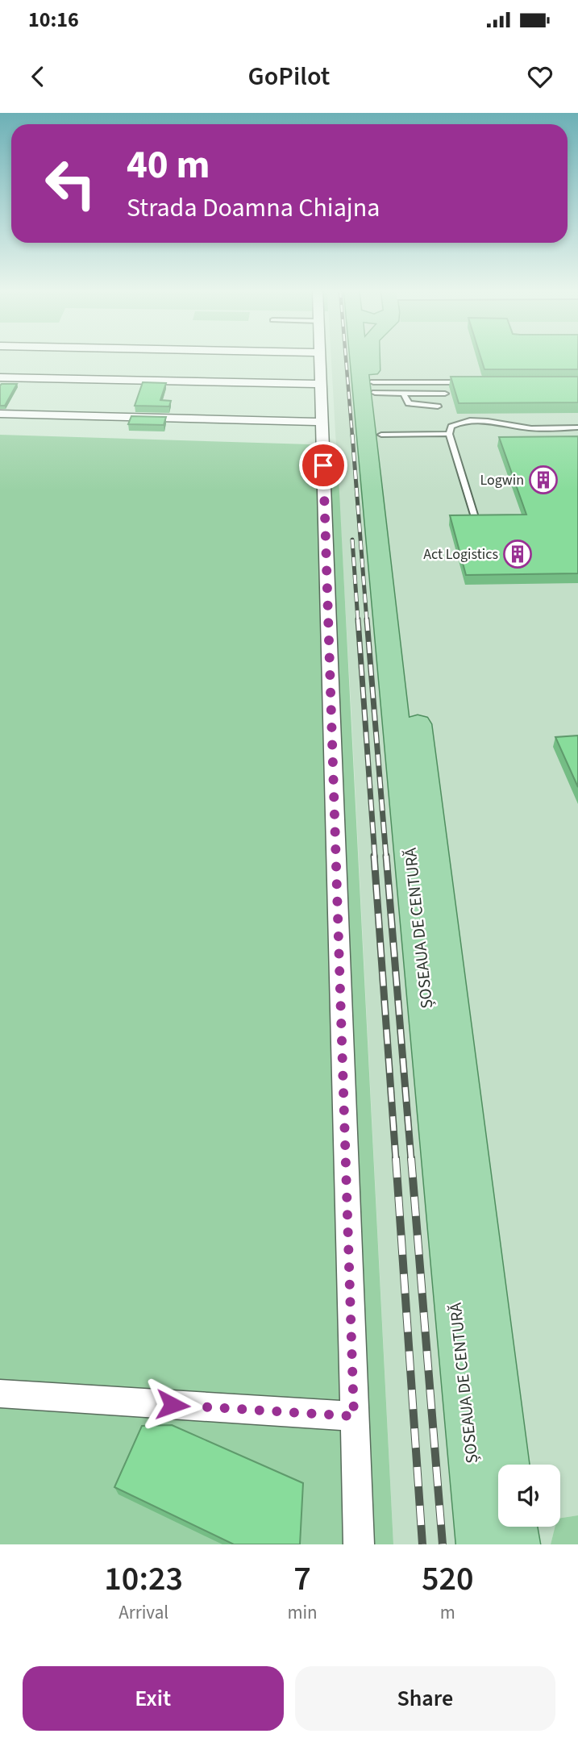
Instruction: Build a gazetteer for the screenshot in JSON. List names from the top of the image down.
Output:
{
  "streets": {
    "main road": ["ȘOSEAUA DE CENTURĂ"]
  },
  "places": {
    "building": ["Logwin", "Act Logistics"]
  },
  "page": {
    "status": "10:16",
    "header": "GoPilot",
    "turn": ["40 m", "Strada Doamna Chiajna"],
    "eta": [
      "10:23",
      "Arrival",
      "7",
      "min",
      "520",
      "m"
    ],
    "buttons": ["Exit", "Share"]
  }
}
